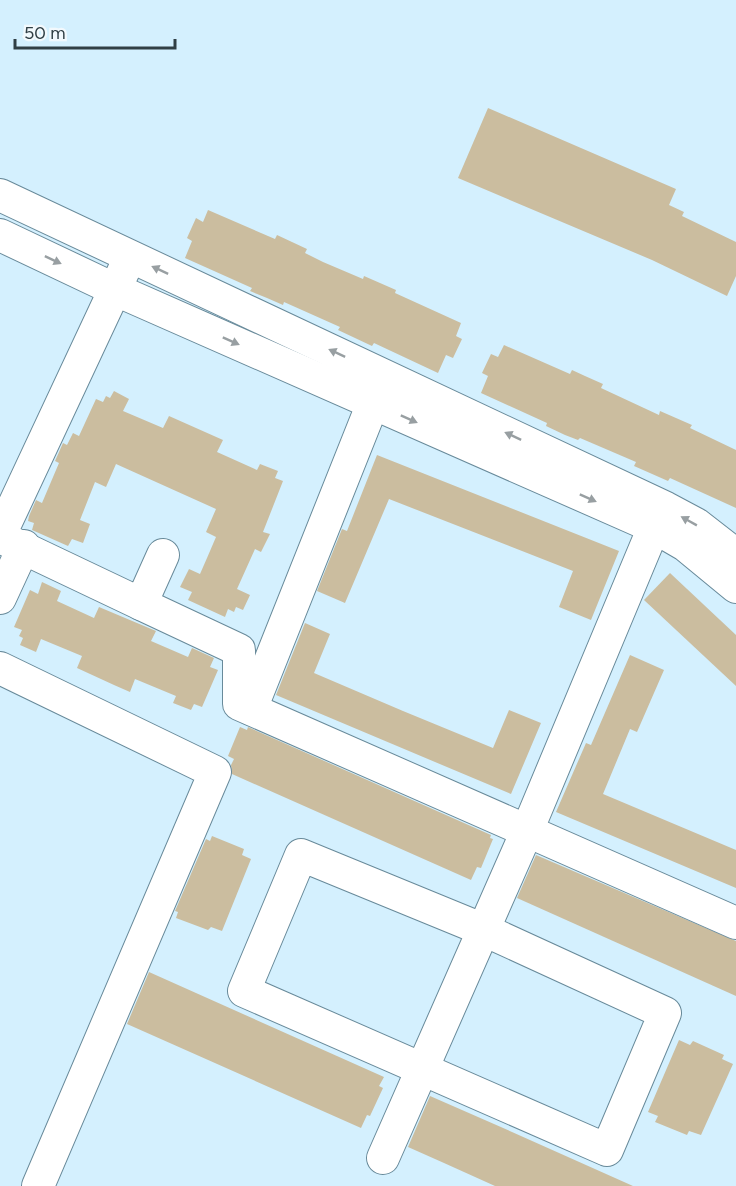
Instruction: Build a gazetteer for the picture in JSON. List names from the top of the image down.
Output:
{
  "scale_bar": "50 m"
}
